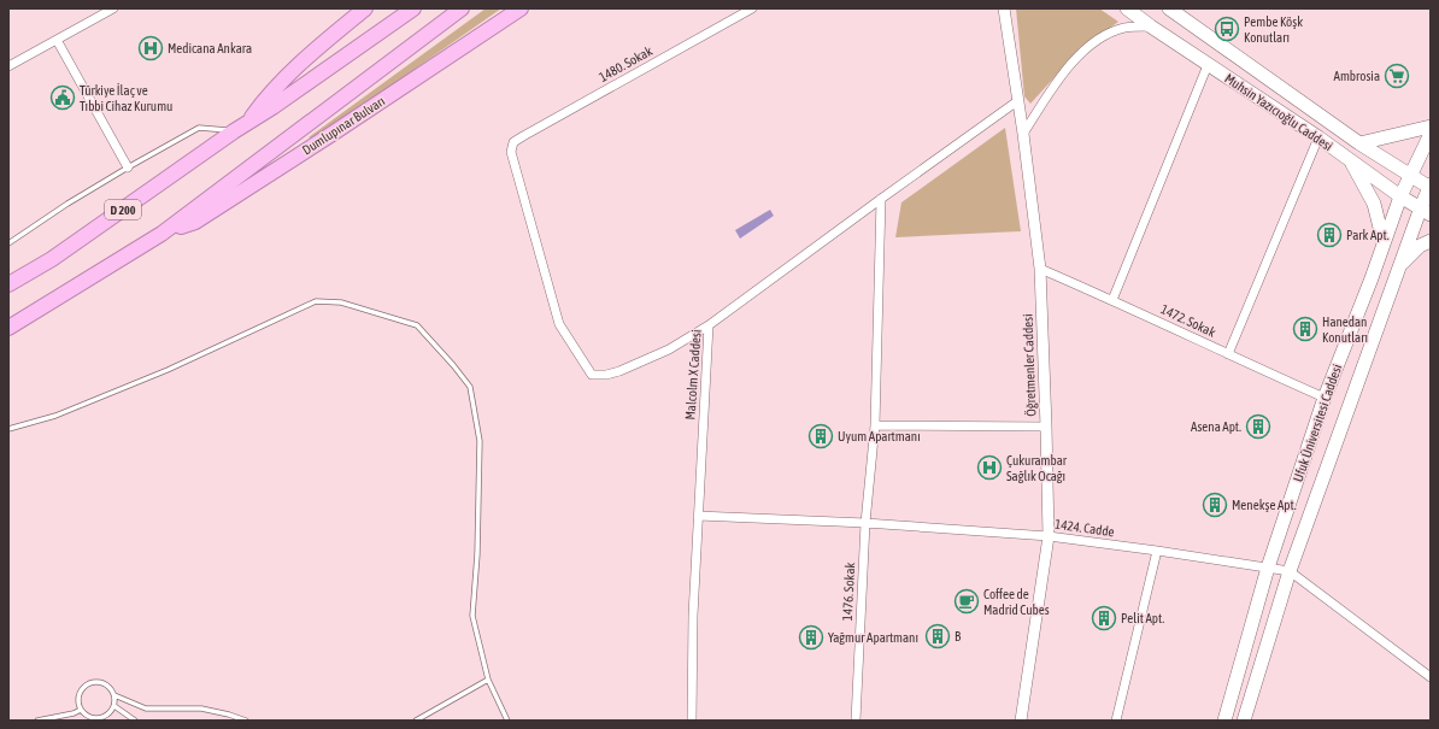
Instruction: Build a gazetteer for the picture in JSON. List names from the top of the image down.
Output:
{
  "streets": {
    "highway": ["Dumlupınar Bulvarı", "D 200"],
    "main road": ["Muhsin Yazıcıoğlu Caddesi", "Ufuk Üniversitesi Caddesi"],
    "street": [
      "1480. Sokak",
      "1472. Sokak",
      "Öğretmenler Caddesi",
      "Malcolm X Caddesi",
      "1424. Cadde",
      "1476. Sokak"
    ]
  },
  "crossings": [
    ["1480. Sokak", "Malcolm X Caddesi"],
    ["Muhsin Yazıcıoğlu Caddesi", "Ufuk Üniversitesi Caddesi"],
    ["1472. Sokak", "Öğretmenler Caddesi"],
    ["1472. Sokak", "Ufuk Üniversitesi Caddesi"],
    ["Öğretmenler Caddesi", "Malcolm X Caddesi"],
    ["Öğretmenler Caddesi", "1424. Cadde"],
    ["Malcolm X Caddesi", "1424. Cadde"],
    ["Malcolm X Caddesi", "1476. Sokak"],
    ["Ufuk Üniversitesi Caddesi", "1424. Cadde"],
    ["1424. Cadde", "1476. Sokak"]
  ],
  "places": {
    "bus stop": ["Pembe Köşk Konutları"],
    "hospital": ["Medicana Ankara", "Çukurambar Sağlık Ocağı"],
    "supermarket": ["Ambrosia"],
    "public building": ["Türkiye İlaç ve Tıbbi Cihaz Kurumu"],
    "building": [
      "Park Apt.",
      "Hanedan Konutları",
      "Asena Apt.",
      "Uyum Apartmanı",
      "Menekşe Apt.",
      "Pelit Apt.",
      "B",
      "Yağmur Apartmanı"
    ],
    "cafe": ["Coffee de Madrid Cubes"]
  }
}
